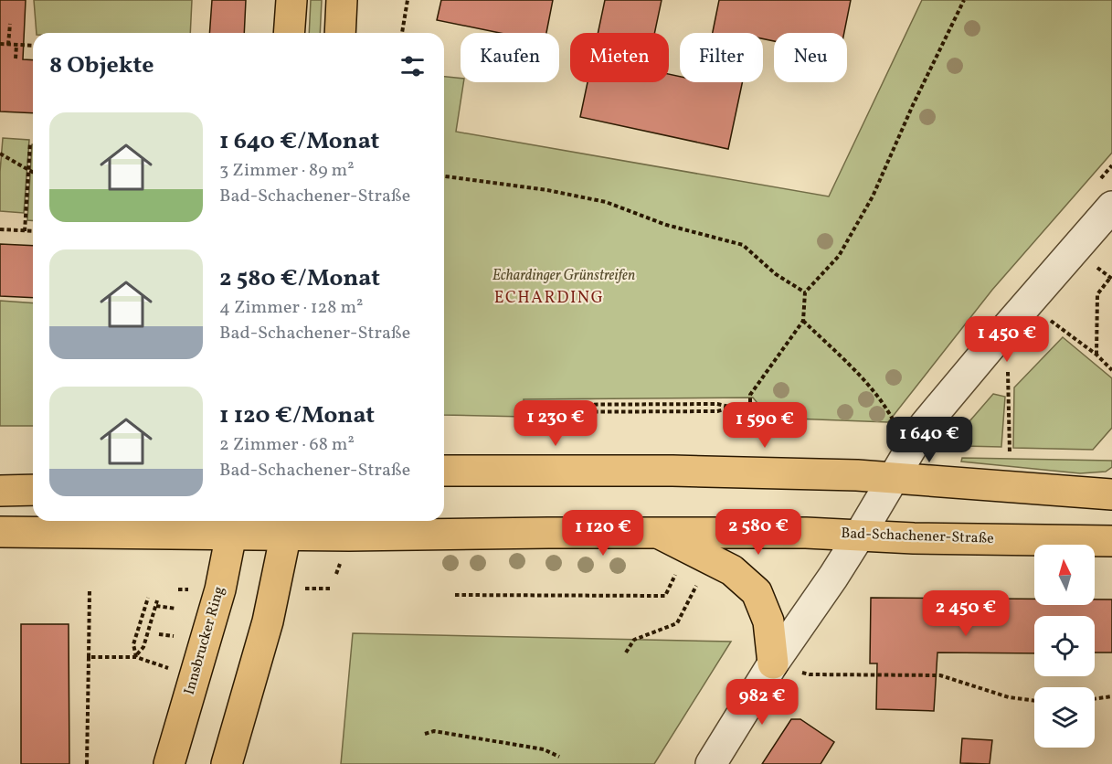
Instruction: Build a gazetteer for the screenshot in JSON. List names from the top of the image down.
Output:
{
  "streets": {
    "main road": ["Bad-Schachener-Straße", "Innsbrucker Ring"]
  },
  "crossings": [
    ["Bad-Schachener-Straße", "Innsbrucker Ring"]
  ],
  "districts": ["ECHARDING"],
  "parks": ["Echardinger Grünstreifen"],
  "north": "top",
  "page": {
    "chip": [
      "Kaufen",
      "Mieten",
      "Filter",
      "Neu"
    ],
    "heading": "8 Objekte",
    "list": [
      {
        "name": "1 640 €/Monat",
        "note": "3 Zimmer · 89 m² · Bad-Schachener-Straße"
      },
      {
        "name": "2 580 €/Monat",
        "note": "4 Zimmer · 128 m² · Bad-Schachener-Straße"
      },
      {
        "name": "1 120 €/Monat",
        "note": "2 Zimmer · 68 m² · Bad-Schachener-Straße"
      }
    ],
    "price": [
      "1 450 €",
      "1 230 €",
      "1 590 €",
      "1 640 €",
      "2 580 €",
      "1 120 €",
      "2 450 €",
      "982 €"
    ]
  }
}
